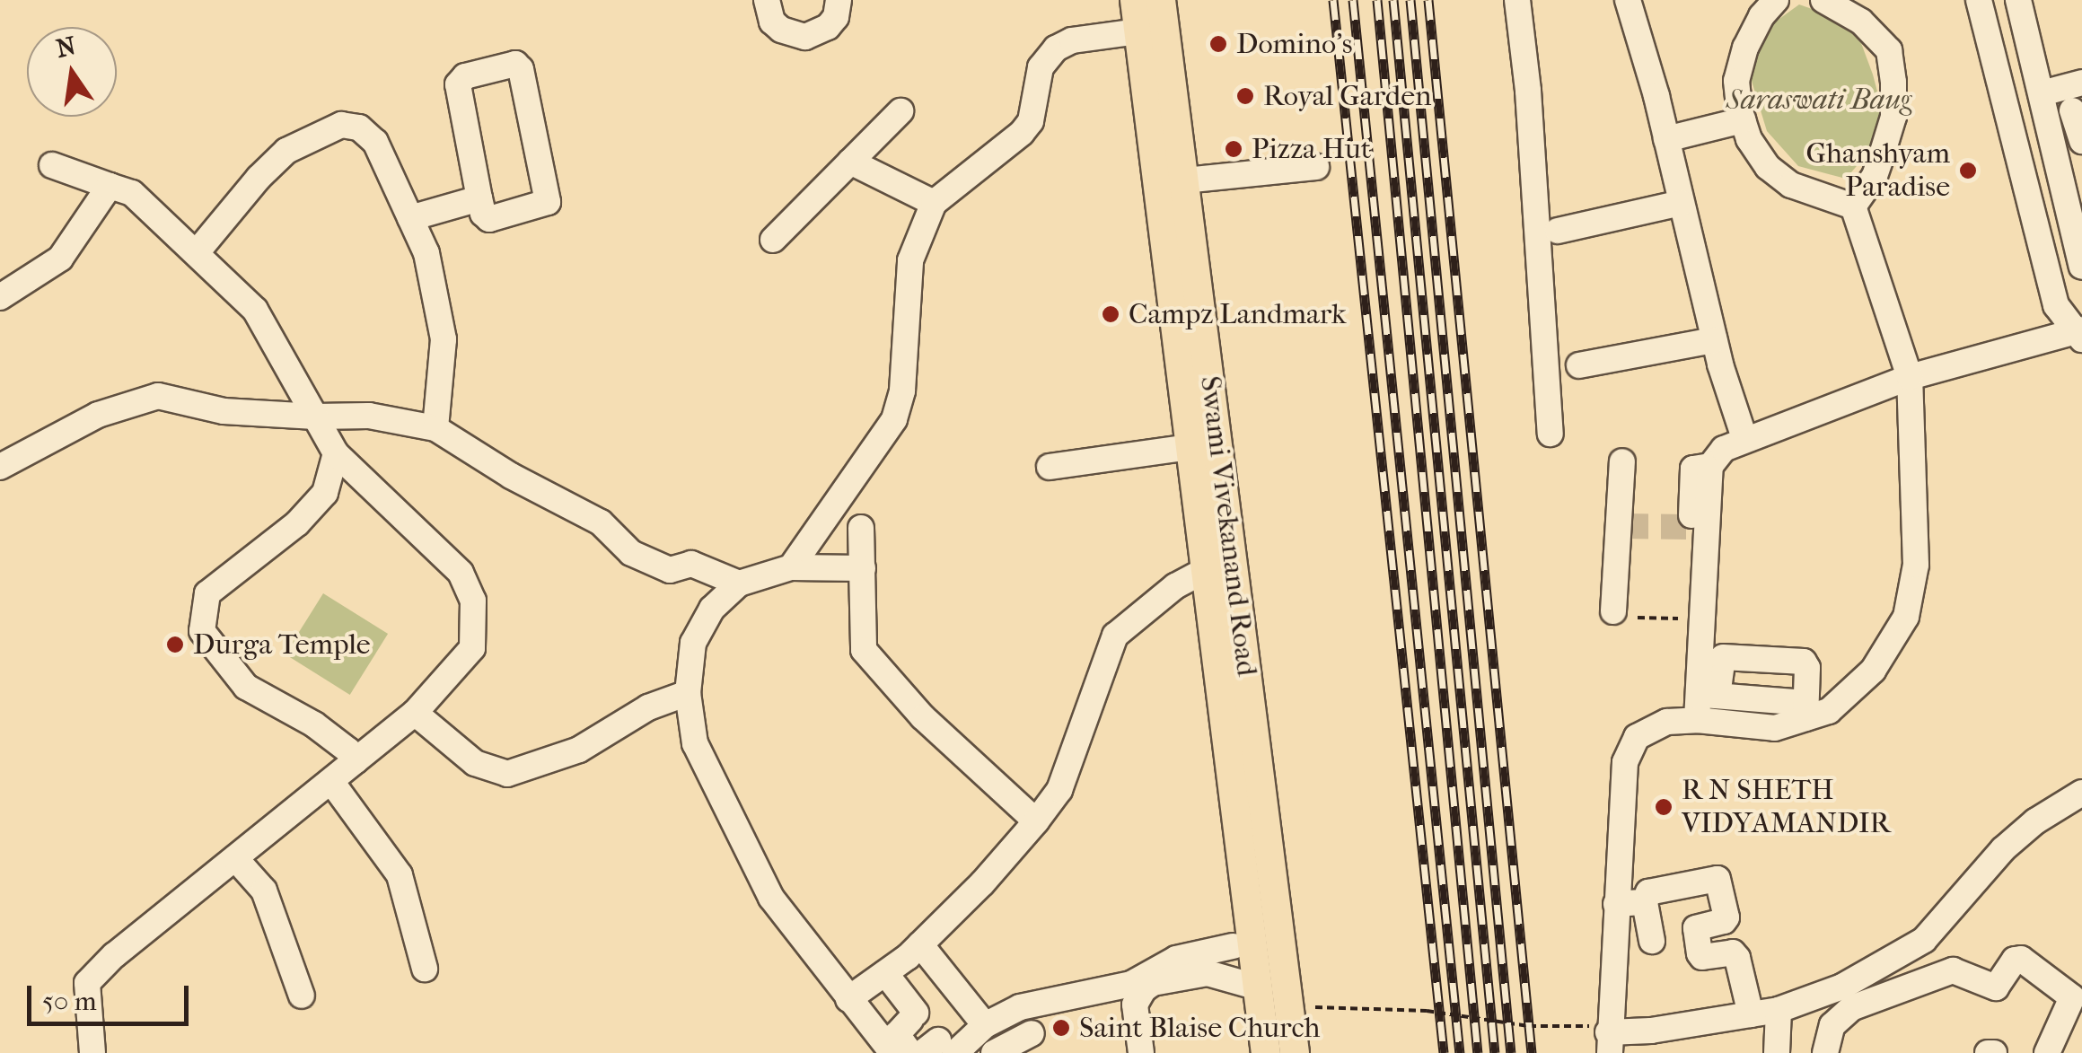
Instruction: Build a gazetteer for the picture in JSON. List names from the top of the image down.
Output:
{
  "streets": {
    "main road": ["Swami Vivekanand Road"]
  },
  "parks": ["Saraswati Baug"],
  "places": [
    "Domino's",
    "Royal Garden",
    "Pizza Hut",
    "Ghanshyam Paradise",
    "Campz Landmark",
    "Durga Temple",
    "R N SHETH VIDYAMANDIR",
    "Saint Blaise Church"
  ],
  "scale_bar": "50 m",
  "north": "top"
}
